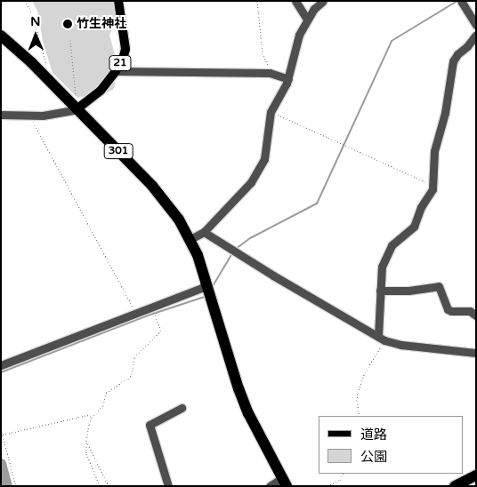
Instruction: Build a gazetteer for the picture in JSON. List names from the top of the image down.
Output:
{
  "streets": {
    "highway": ["301"],
    "main road": ["21"]
  },
  "crossings": [
    ["21", "301"]
  ],
  "places": ["竹生神社"],
  "legend": ["道路", "公園"],
  "north": "top"
}
